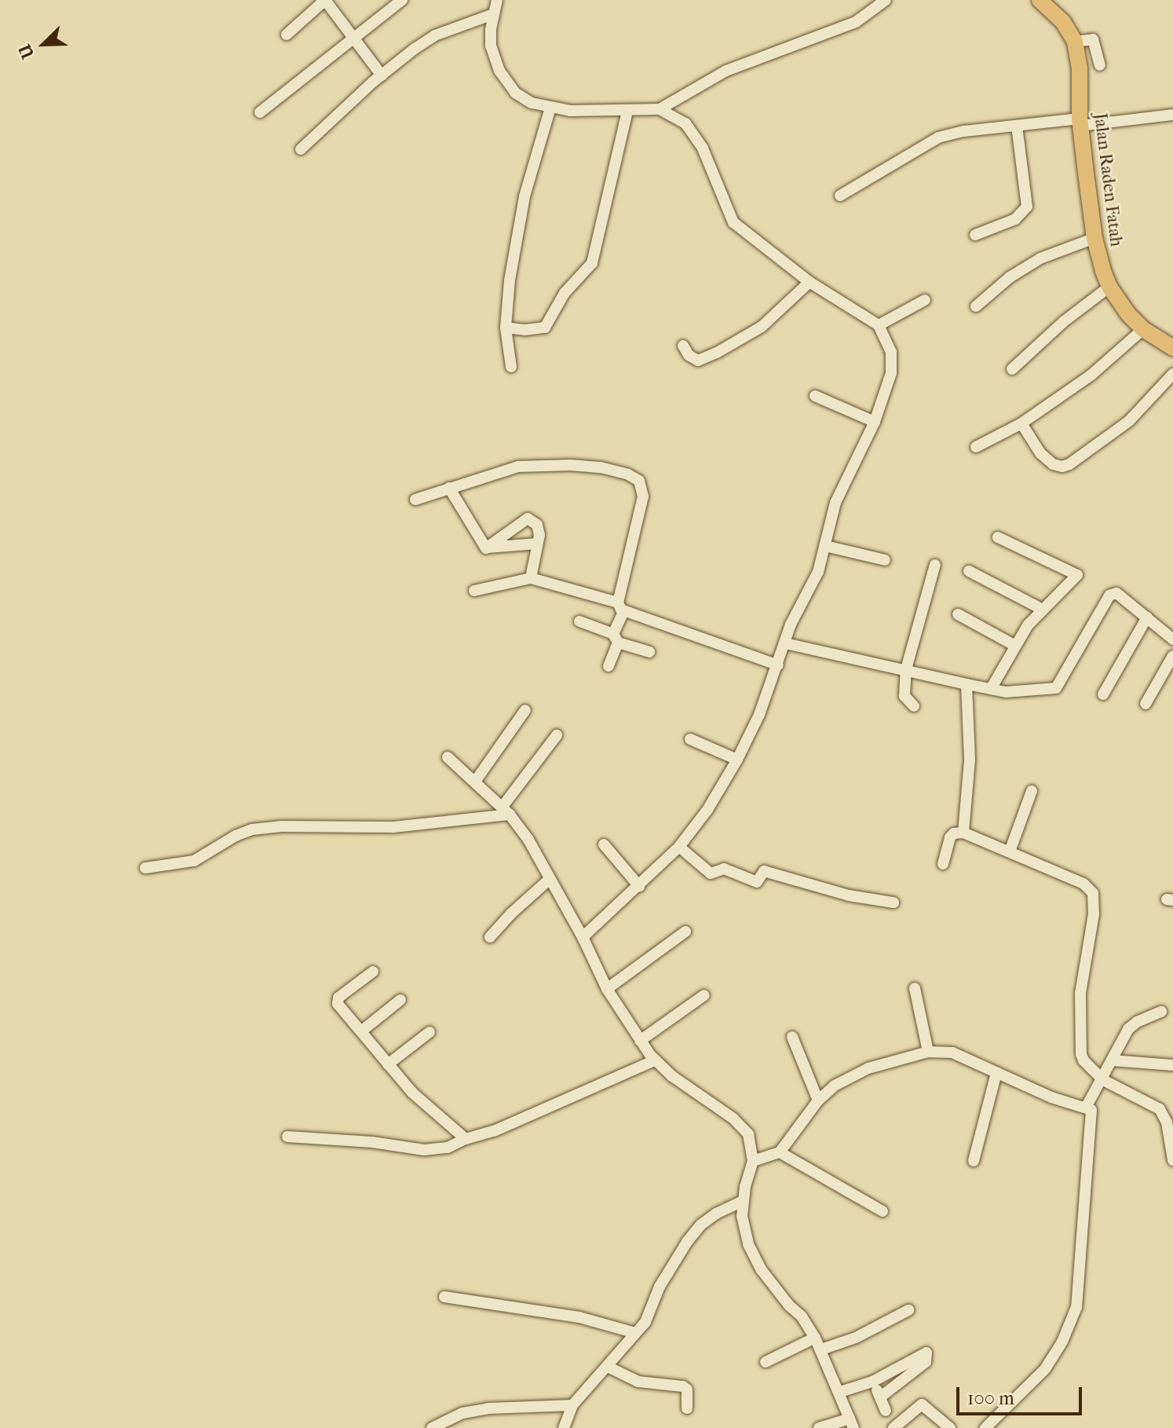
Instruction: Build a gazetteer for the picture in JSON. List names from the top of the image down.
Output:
{
  "streets": {
    "highway": ["Jalan Raden Fatah"]
  },
  "scale_bar": "100 m",
  "north": "bottom left"
}
